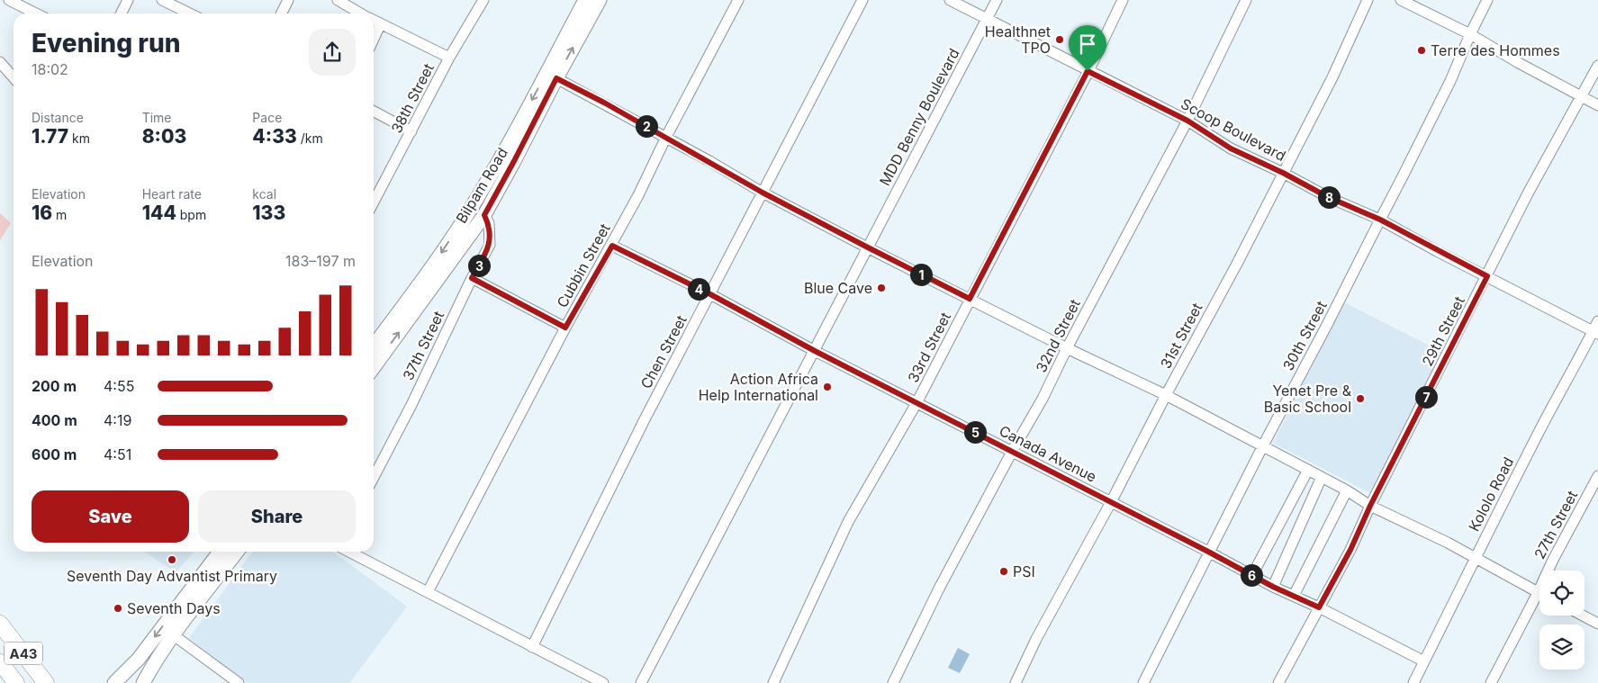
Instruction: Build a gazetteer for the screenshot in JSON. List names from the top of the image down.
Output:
{
  "streets": {
    "highway": ["A43"],
    "main road": ["Bilpam Road"],
    "street": [
      "38th Street",
      "MDD Benny Boulevard",
      "Scoop Boulevard",
      "Cubbin Street",
      "29th Street",
      "32nd Street",
      "31st Street",
      "30th Street",
      "37th Street",
      "33rd Street",
      "Chen Street",
      "Canada Avenue",
      "Kololo Road",
      "27th Street"
    ]
  },
  "crossings": [
    ["MDD Benny Boulevard", "Scoop Boulevard"],
    ["MDD Benny Boulevard", "Canada Avenue"],
    ["Scoop Boulevard", "29th Street"],
    ["Scoop Boulevard", "32nd Street"],
    ["Scoop Boulevard", "31st Street"],
    ["Scoop Boulevard", "30th Street"],
    ["Scoop Boulevard", "33rd Street"],
    ["Scoop Boulevard", "Kololo Road"],
    ["Bilpam Road", "37th Street"],
    ["Cubbin Street", "Canada Avenue"],
    ["29th Street", "Canada Avenue"],
    ["32nd Street", "Canada Avenue"],
    ["31st Street", "Canada Avenue"],
    ["30th Street", "Canada Avenue"],
    ["33rd Street", "Canada Avenue"],
    ["Chen Street", "Canada Avenue"],
    ["Canada Avenue", "Kololo Road"]
  ],
  "places": [
    "Healthnet TPO",
    "Terre des Hommes",
    "Blue Cave",
    "Action Africa Help International",
    "Yenet Pre & Basic School",
    "Seventh Day Advantist Primary",
    "PSI",
    "Seventh Days"
  ],
  "page": {
    "heading": ["Evening run", "18:02"],
    "stats": [
      ["Distance", "1.77 km"],
      ["Time", "8:03"],
      ["Pace", "4:33 /km"],
      ["Elevation", "16 m"],
      ["Heart rate", "144 bpm"],
      ["kcal", "133"]
    ],
    "pins": [
      "2",
      "8",
      "3",
      "1",
      "4",
      "7",
      "5",
      "6"
    ],
    "chart": ["Elevation", "183–197 m"],
    "list": [
      {
        "name": "200 m",
        "note": "4:55"
      },
      {
        "name": "400 m",
        "note": "4:19"
      },
      {
        "name": "600 m",
        "note": "4:51"
      }
    ],
    "buttons": ["Save", "Share"]
  }
}
